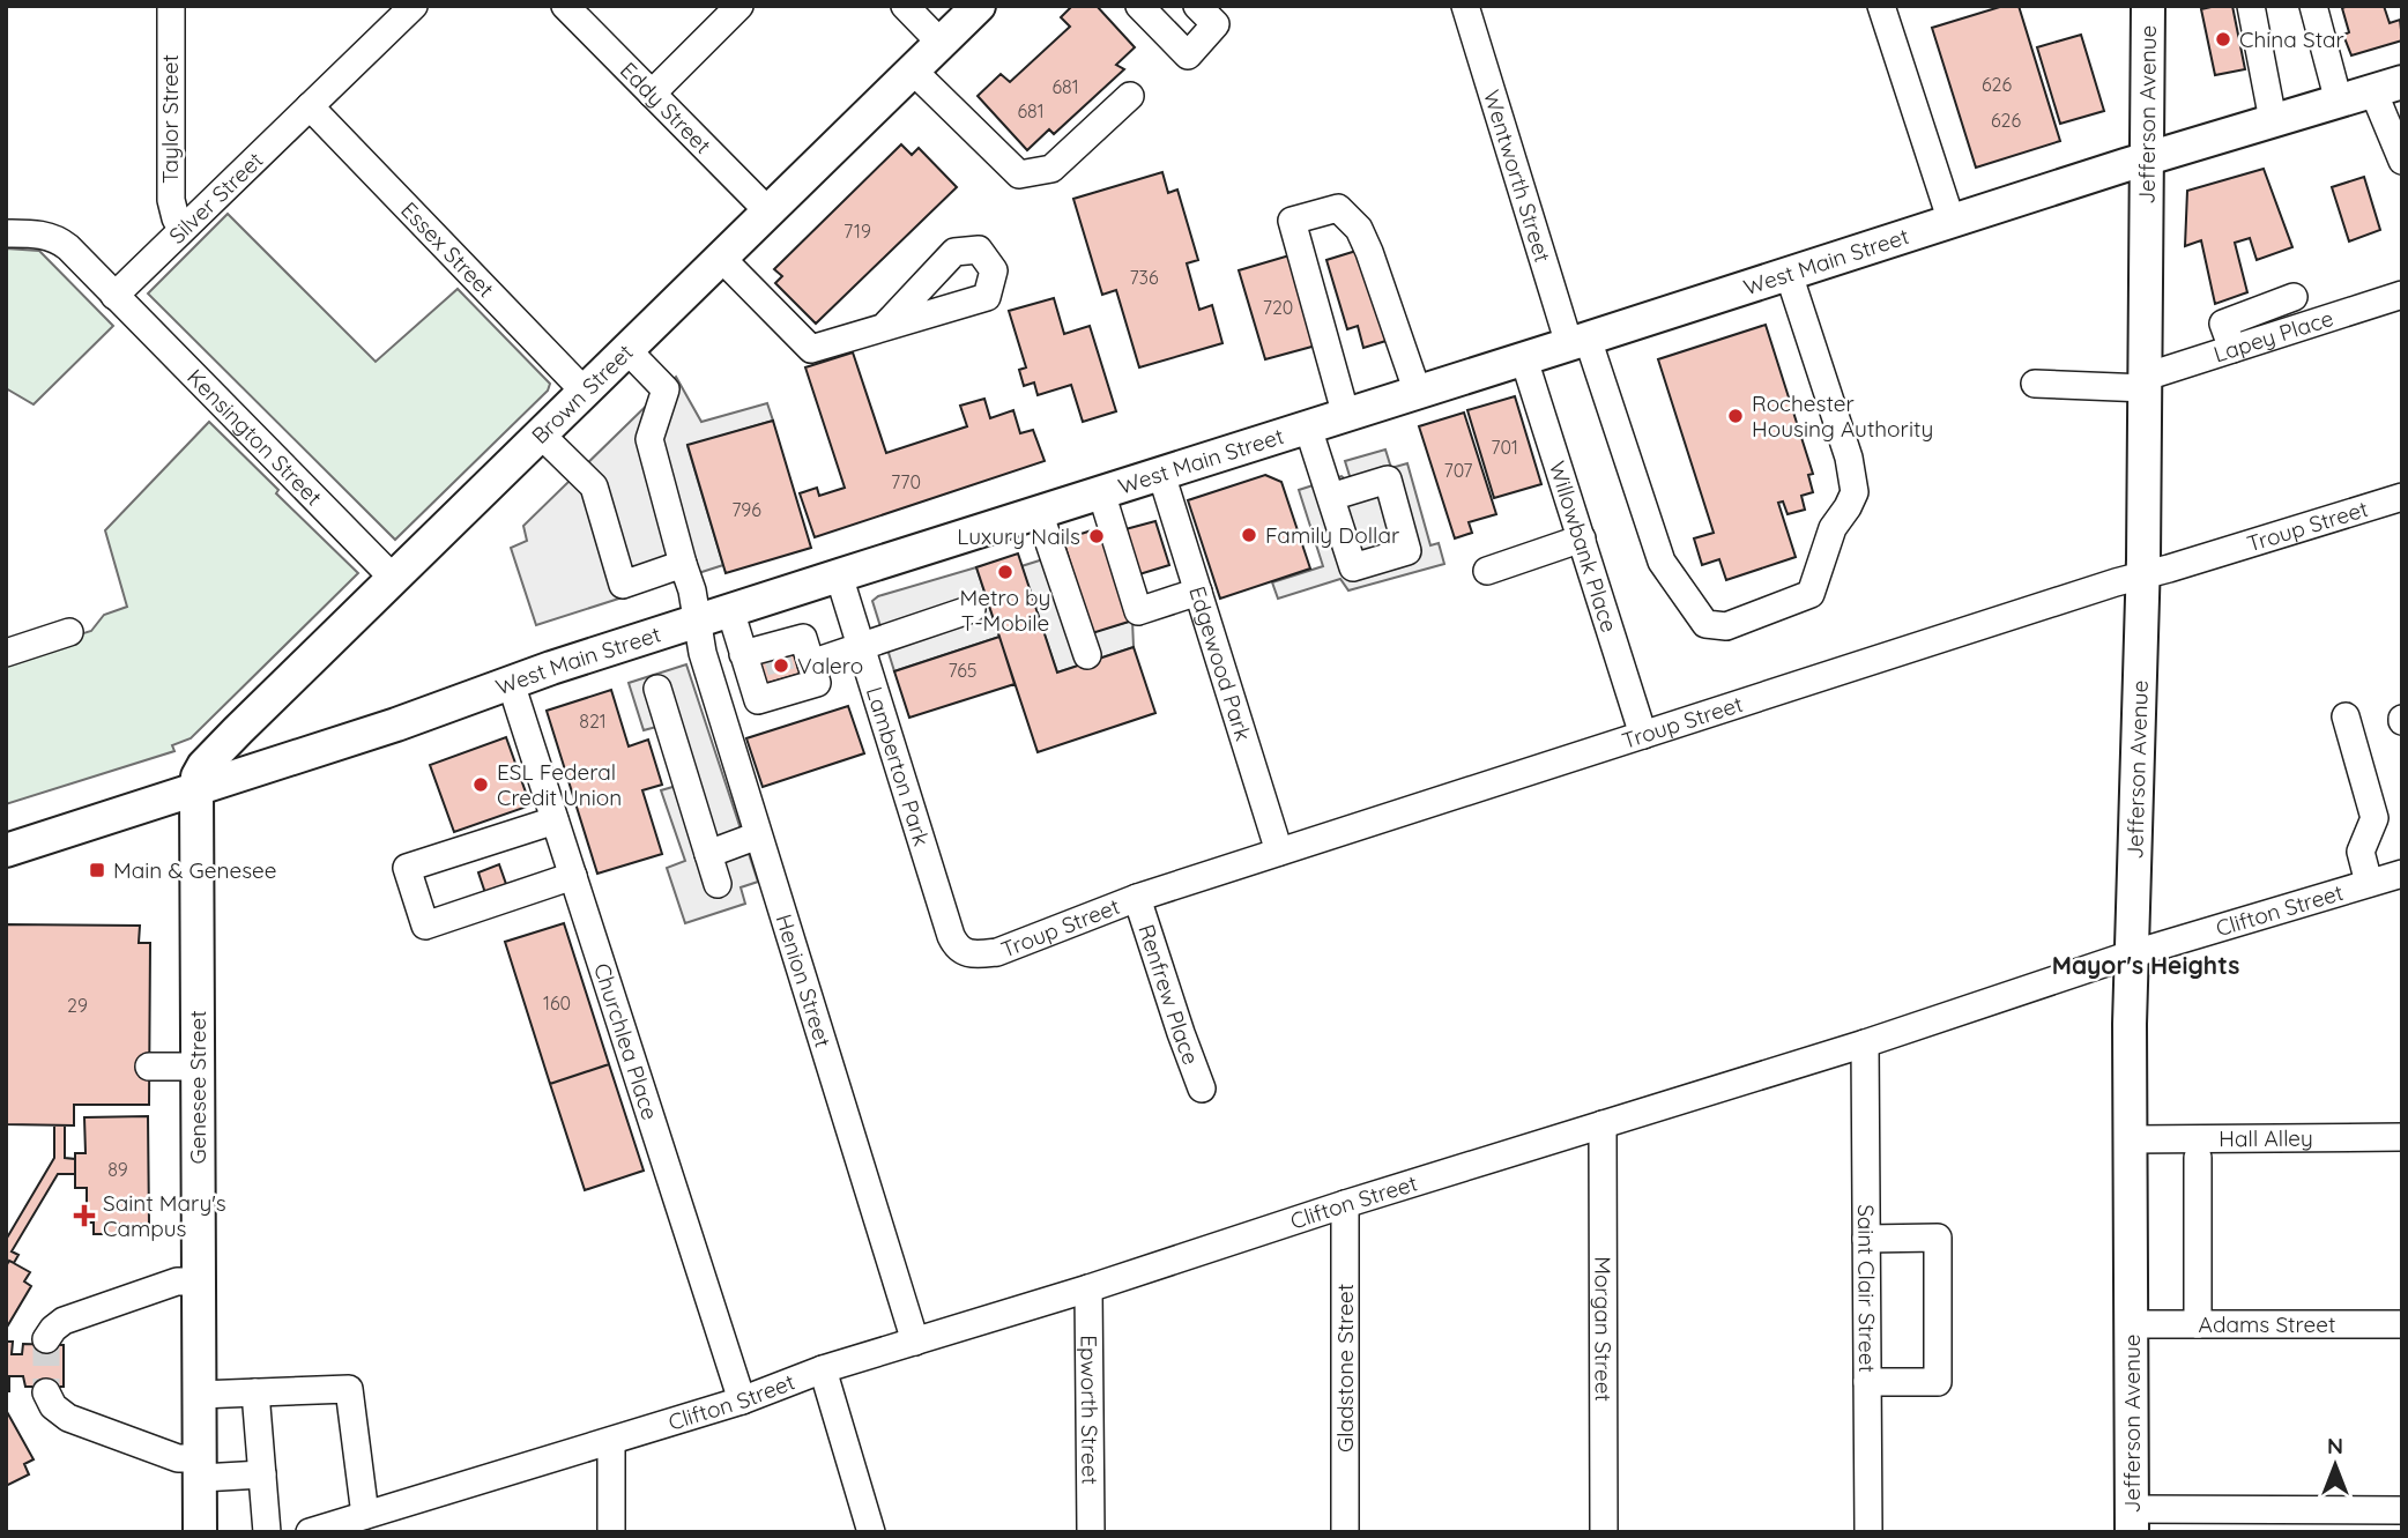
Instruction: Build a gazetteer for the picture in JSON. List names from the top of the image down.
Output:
{
  "streets": {
    "main road": [
      "Jefferson Avenue",
      "West Main Street",
      "Brown Street",
      "Genesee Street"
    ],
    "street": [
      "Eddy Street",
      "Taylor Street",
      "Wentworth Street",
      "Silver Street",
      "Essex Street",
      "Lapey Place",
      "Kensington Street",
      "Troup Street",
      "Willowbank Place",
      "Edgewood Park",
      "Lamberton Park",
      "Clifton Street",
      "Henion Street",
      "Renfrew Place",
      "Churchlea Place",
      "Hall Alley",
      "Saint Clair Street",
      "Adams Street",
      "Morgan Street",
      "Gladstone Street",
      "Epworth Street"
    ]
  },
  "crossings": [
    ["Eddy Street", "Brown Street"],
    ["Jefferson Avenue", "West Main Street"],
    ["Jefferson Avenue", "Lapey Place"],
    ["Jefferson Avenue", "Troup Street"],
    ["Jefferson Avenue", "Clifton Street"],
    ["Jefferson Avenue", "Hall Alley"],
    ["Jefferson Avenue", "Adams Street"],
    ["Taylor Street", "Silver Street"],
    ["Wentworth Street", "West Main Street"],
    ["Silver Street", "Essex Street"],
    ["Silver Street", "Kensington Street"],
    ["Essex Street", "Brown Street"],
    ["West Main Street", "Brown Street"],
    ["West Main Street", "Willowbank Place"],
    ["West Main Street", "Edgewood Park"],
    ["West Main Street", "Lamberton Park"],
    ["West Main Street", "Henion Street"],
    ["West Main Street", "Churchlea Place"],
    ["West Main Street", "Genesee Street"],
    ["Brown Street", "Kensington Street"],
    ["Brown Street", "Henion Street"],
    ["Brown Street", "Genesee Street"],
    ["Troup Street", "Willowbank Place"],
    ["Troup Street", "Edgewood Park"],
    ["Troup Street", "Lamberton Park"],
    ["Troup Street", "Renfrew Place"],
    ["Clifton Street", "Henion Street"],
    ["Clifton Street", "Churchlea Place"],
    ["Clifton Street", "Saint Clair Street"],
    ["Clifton Street", "Morgan Street"],
    ["Clifton Street", "Gladstone Street"],
    ["Clifton Street", "Epworth Street"]
  ],
  "districts": ["Mayor's Heights"],
  "places": {
    "other": [
      "China Star",
      "Rochester Housing Authority",
      "Family Dollar",
      "Luxury Nails",
      "Metro by T-Mobile",
      "Valero",
      "ESL Federal Credit Union"
    ],
    "transit": ["Main & Genesee"],
    "health": ["Saint Mary's Campus"]
  },
  "house_numbers": [
    "626",
    "681",
    "681",
    "626",
    "719",
    "736",
    "720",
    "701",
    "707",
    "770",
    "796",
    "765",
    "821",
    "160",
    "29",
    "89"
  ],
  "north": "top"
}
